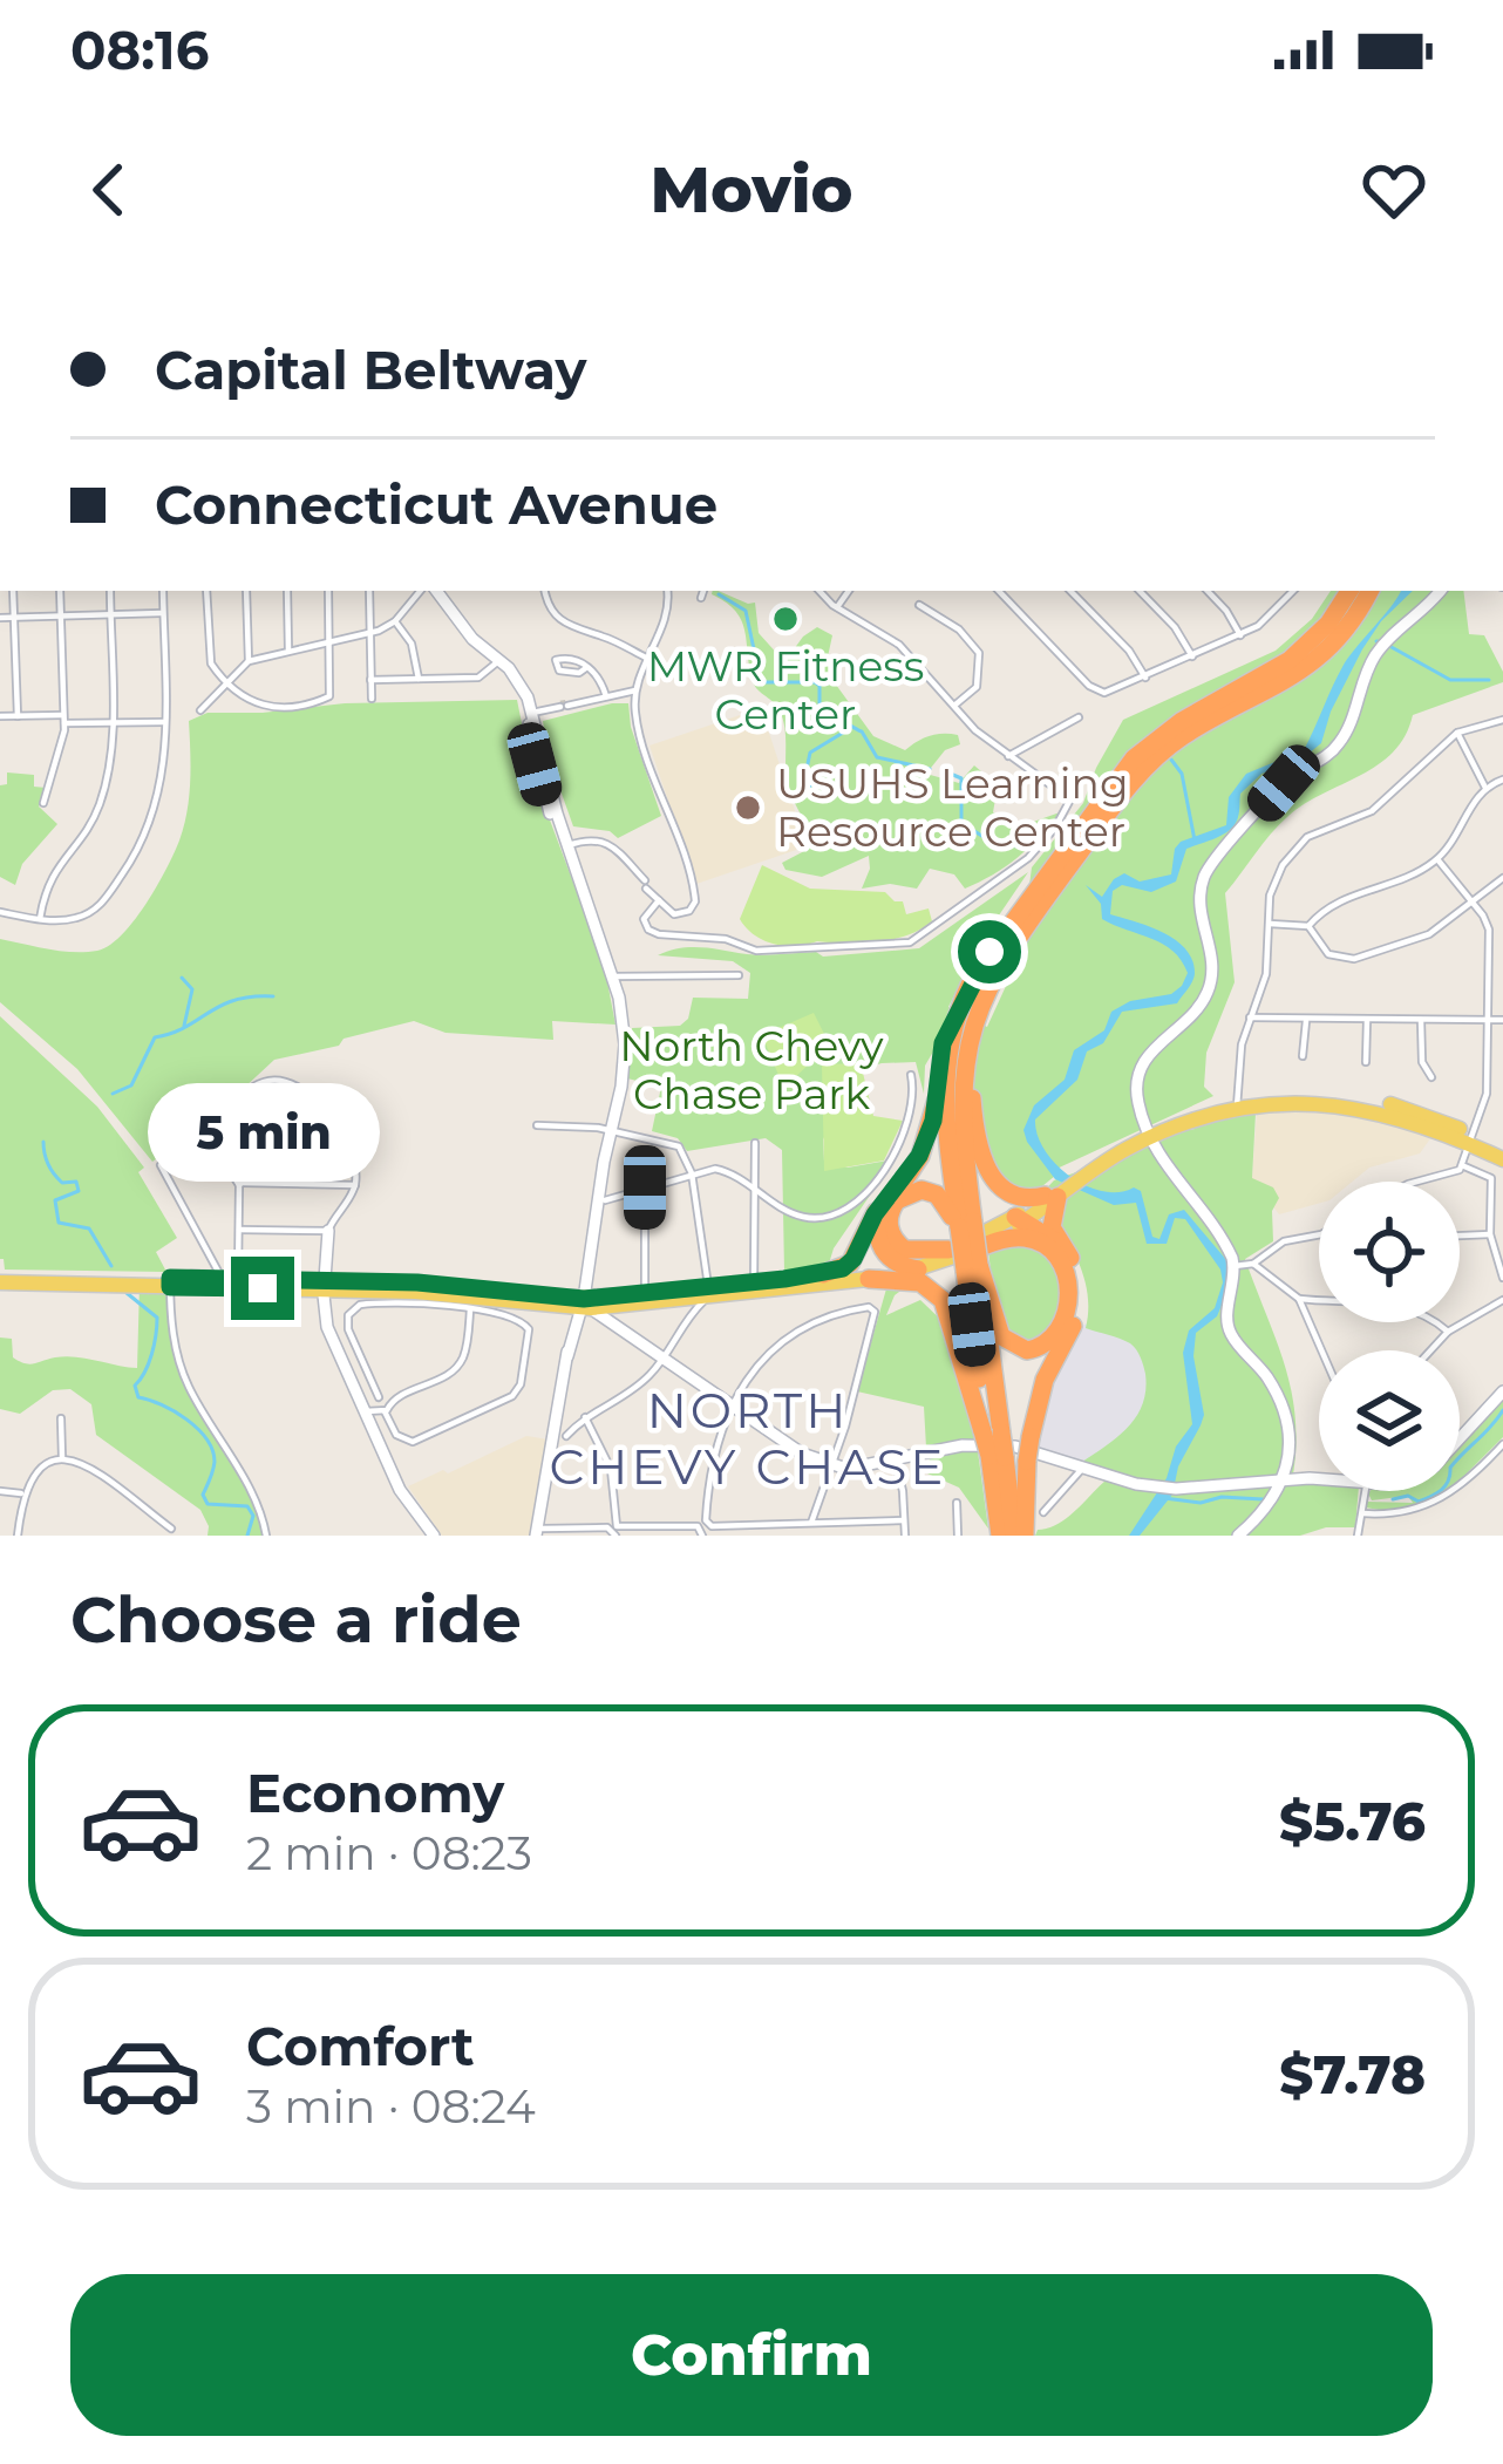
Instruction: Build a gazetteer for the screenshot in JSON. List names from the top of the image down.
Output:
{
  "districts": ["NORTH CHEVY CHASE"],
  "parks": ["North Chevy Chase Park"],
  "places": ["MWR Fitness Center", "USUHS Learning Resource Center"],
  "page": {
    "status": "08:16",
    "header": "Movio",
    "banner": ["Capital Beltway", "Connecticut Avenue"],
    "bubble": "5 min",
    "heading": "Choose a ride",
    "list": [
      {
        "name": "Economy",
        "note": "2 min · 08:23",
        "value": "$5.76"
      },
      {
        "name": "Comfort",
        "note": "3 min · 08:24",
        "value": "$7.78"
      }
    ],
    "buttons": "Confirm"
  }
}
